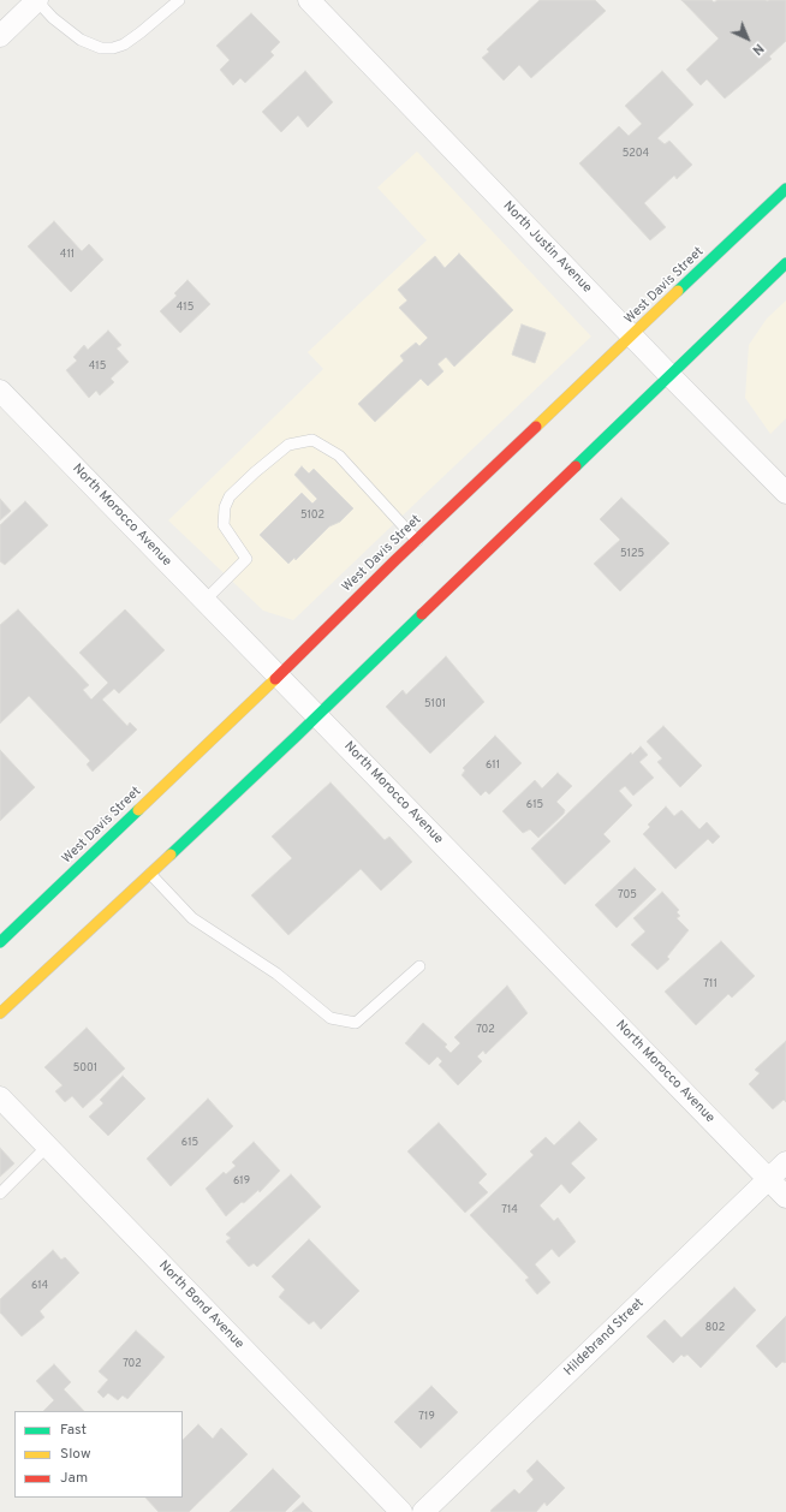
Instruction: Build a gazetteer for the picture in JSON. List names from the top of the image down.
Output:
{
  "streets": {
    "main road": ["West Davis Street"],
    "street": [
      "North Justin Avenue",
      "North Morocco Avenue",
      "North Bond Avenue",
      "Hildebrand Street"
    ]
  },
  "crossings": [
    ["North Justin Avenue", "West Davis Street"],
    ["West Davis Street", "North Morocco Avenue"],
    ["North Morocco Avenue", "Hildebrand Street"]
  ],
  "house_numbers": [
    "5204",
    "411",
    "415",
    "415",
    "5102",
    "5125",
    "5101",
    "611",
    "615",
    "705",
    "711",
    "702",
    "5001",
    "615",
    "619",
    "714",
    "614",
    "802",
    "702",
    "719"
  ],
  "legend": ["Fast", "Slow", "Jam"],
  "north": "bottom right"
}
